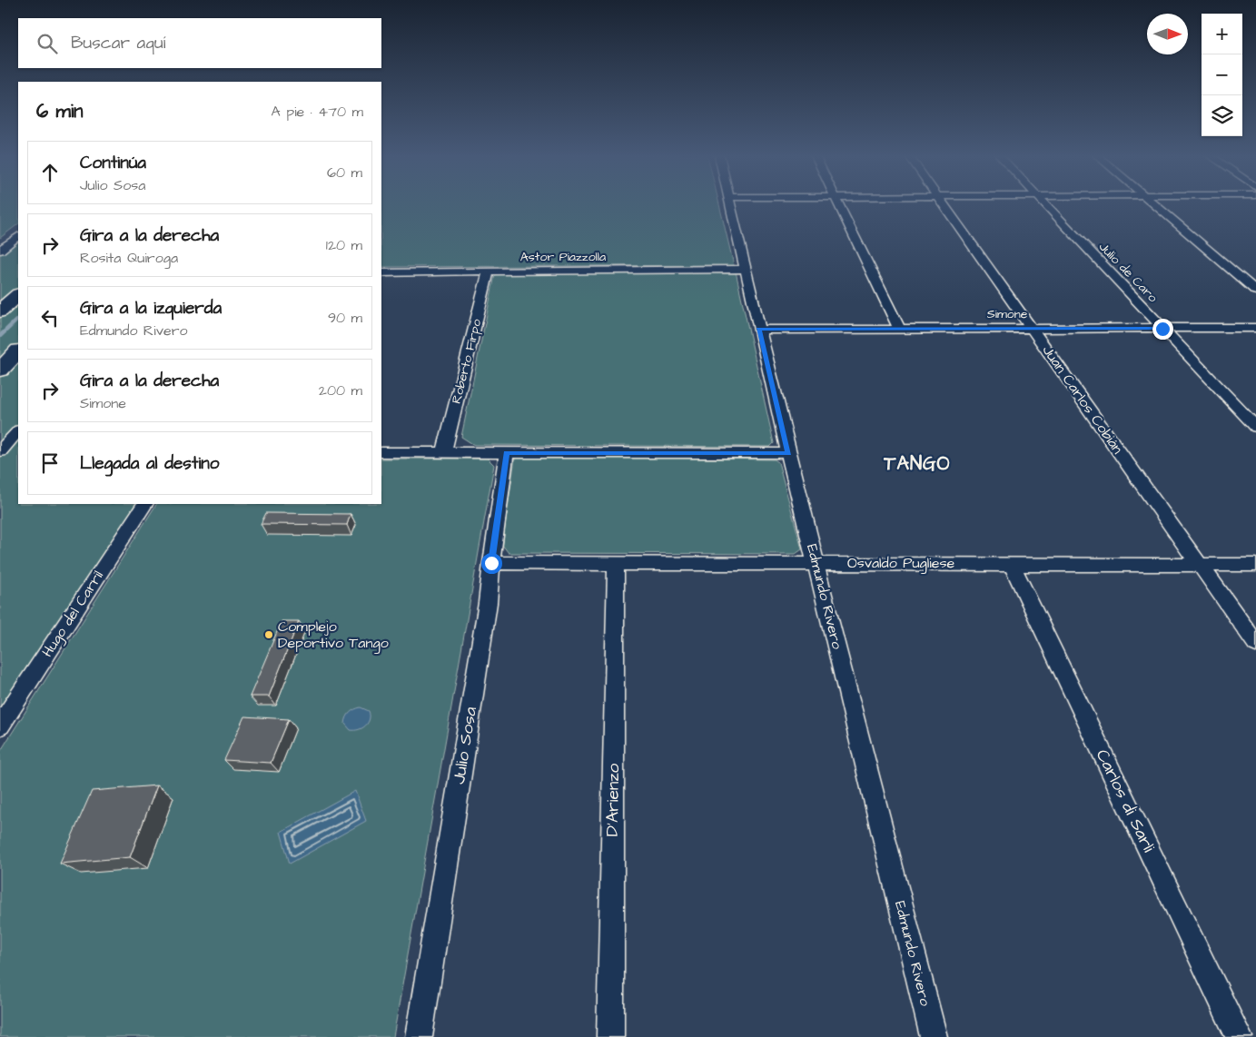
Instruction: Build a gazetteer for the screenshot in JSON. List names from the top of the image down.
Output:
{
  "streets": {
    "street": [
      "Astor Piazzolla",
      "Julio de Caro",
      "Simone",
      "Roberto Firpo",
      "Juan Carlos Cobián",
      "Osvaldo Pugliese",
      "Edmundo Rivero",
      "Hugo del Carril",
      "Julio Sosa",
      "D'Arienzo",
      "Carlos di Sarli"
    ]
  },
  "crossings": [
    ["Astor Piazzolla", "Roberto Firpo"],
    ["Astor Piazzolla", "Edmundo Rivero"],
    ["Julio de Caro", "Simone"],
    ["Simone", "Juan Carlos Cobián"],
    ["Simone", "Edmundo Rivero"],
    ["Juan Carlos Cobián", "Osvaldo Pugliese"],
    ["Osvaldo Pugliese", "Edmundo Rivero"],
    ["Osvaldo Pugliese", "Julio Sosa"],
    ["Osvaldo Pugliese", "D'Arienzo"],
    ["Osvaldo Pugliese", "Carlos di Sarli"]
  ],
  "districts": ["TANGO"],
  "places": ["Complejo Deportivo Tango"],
  "north": "right",
  "page": {
    "map_buttons": ["+", "−"],
    "search": "Buscar aquí",
    "heading": ["6 min", "A pie · 470 m"],
    "list": [
      ["Continúa", "Julio Sosa", "60 m"],
      ["Gira a la derecha", "Rosita Quiroga", "120 m"],
      ["Gira a la izquierda", "Edmundo Rivero", "90 m"],
      ["Gira a la derecha", "Simone", "200 m"],
      "Llegada al destino"
    ]
  }
}
